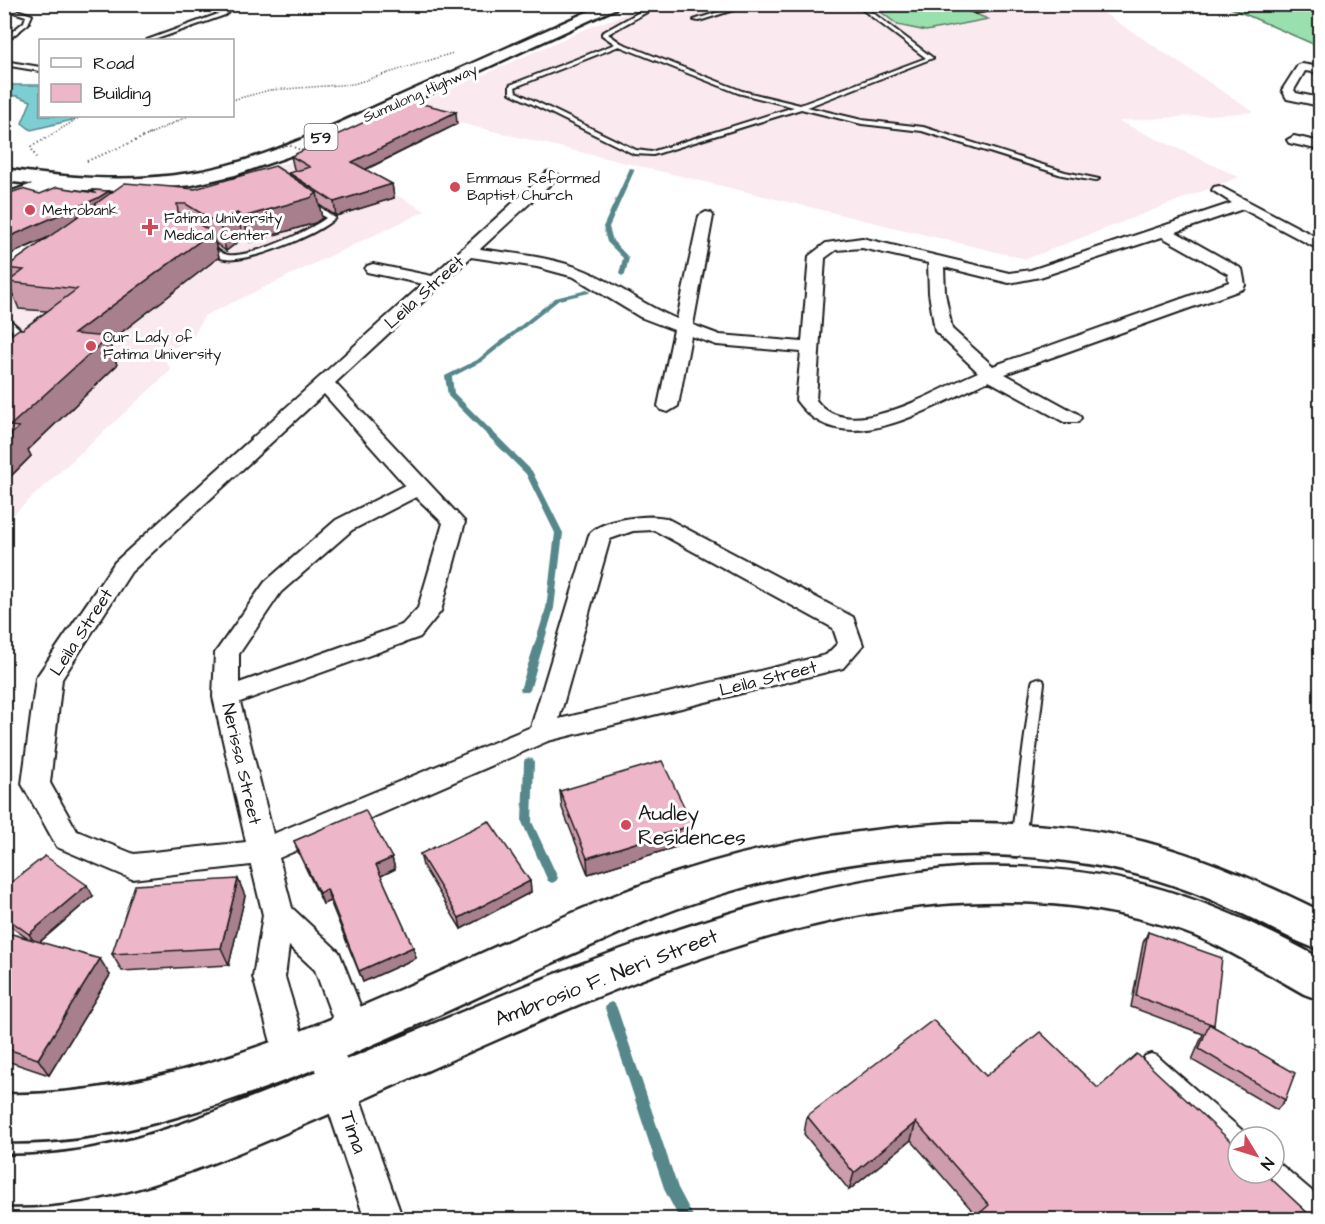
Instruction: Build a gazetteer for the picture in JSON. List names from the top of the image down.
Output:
{
  "streets": {
    "street": [
      "Sumulong Highway",
      "59",
      "Leila Street",
      "Nerissa Street",
      "Ambrosio F. Neri Street",
      "Tima"
    ]
  },
  "crossings": [
    ["Leila Street", "Nerissa Street"],
    ["Ambrosio F. Neri Street", "Tima"]
  ],
  "places": {
    "other": [
      "Emmaus Reformed Baptist Church",
      "Metrobank",
      "Our Lady of Fatima University",
      "Audley Residences"
    ],
    "health": ["Fatima University Medical Center"]
  },
  "legend": ["Road", "Building"],
  "north": "bottom right"
}
